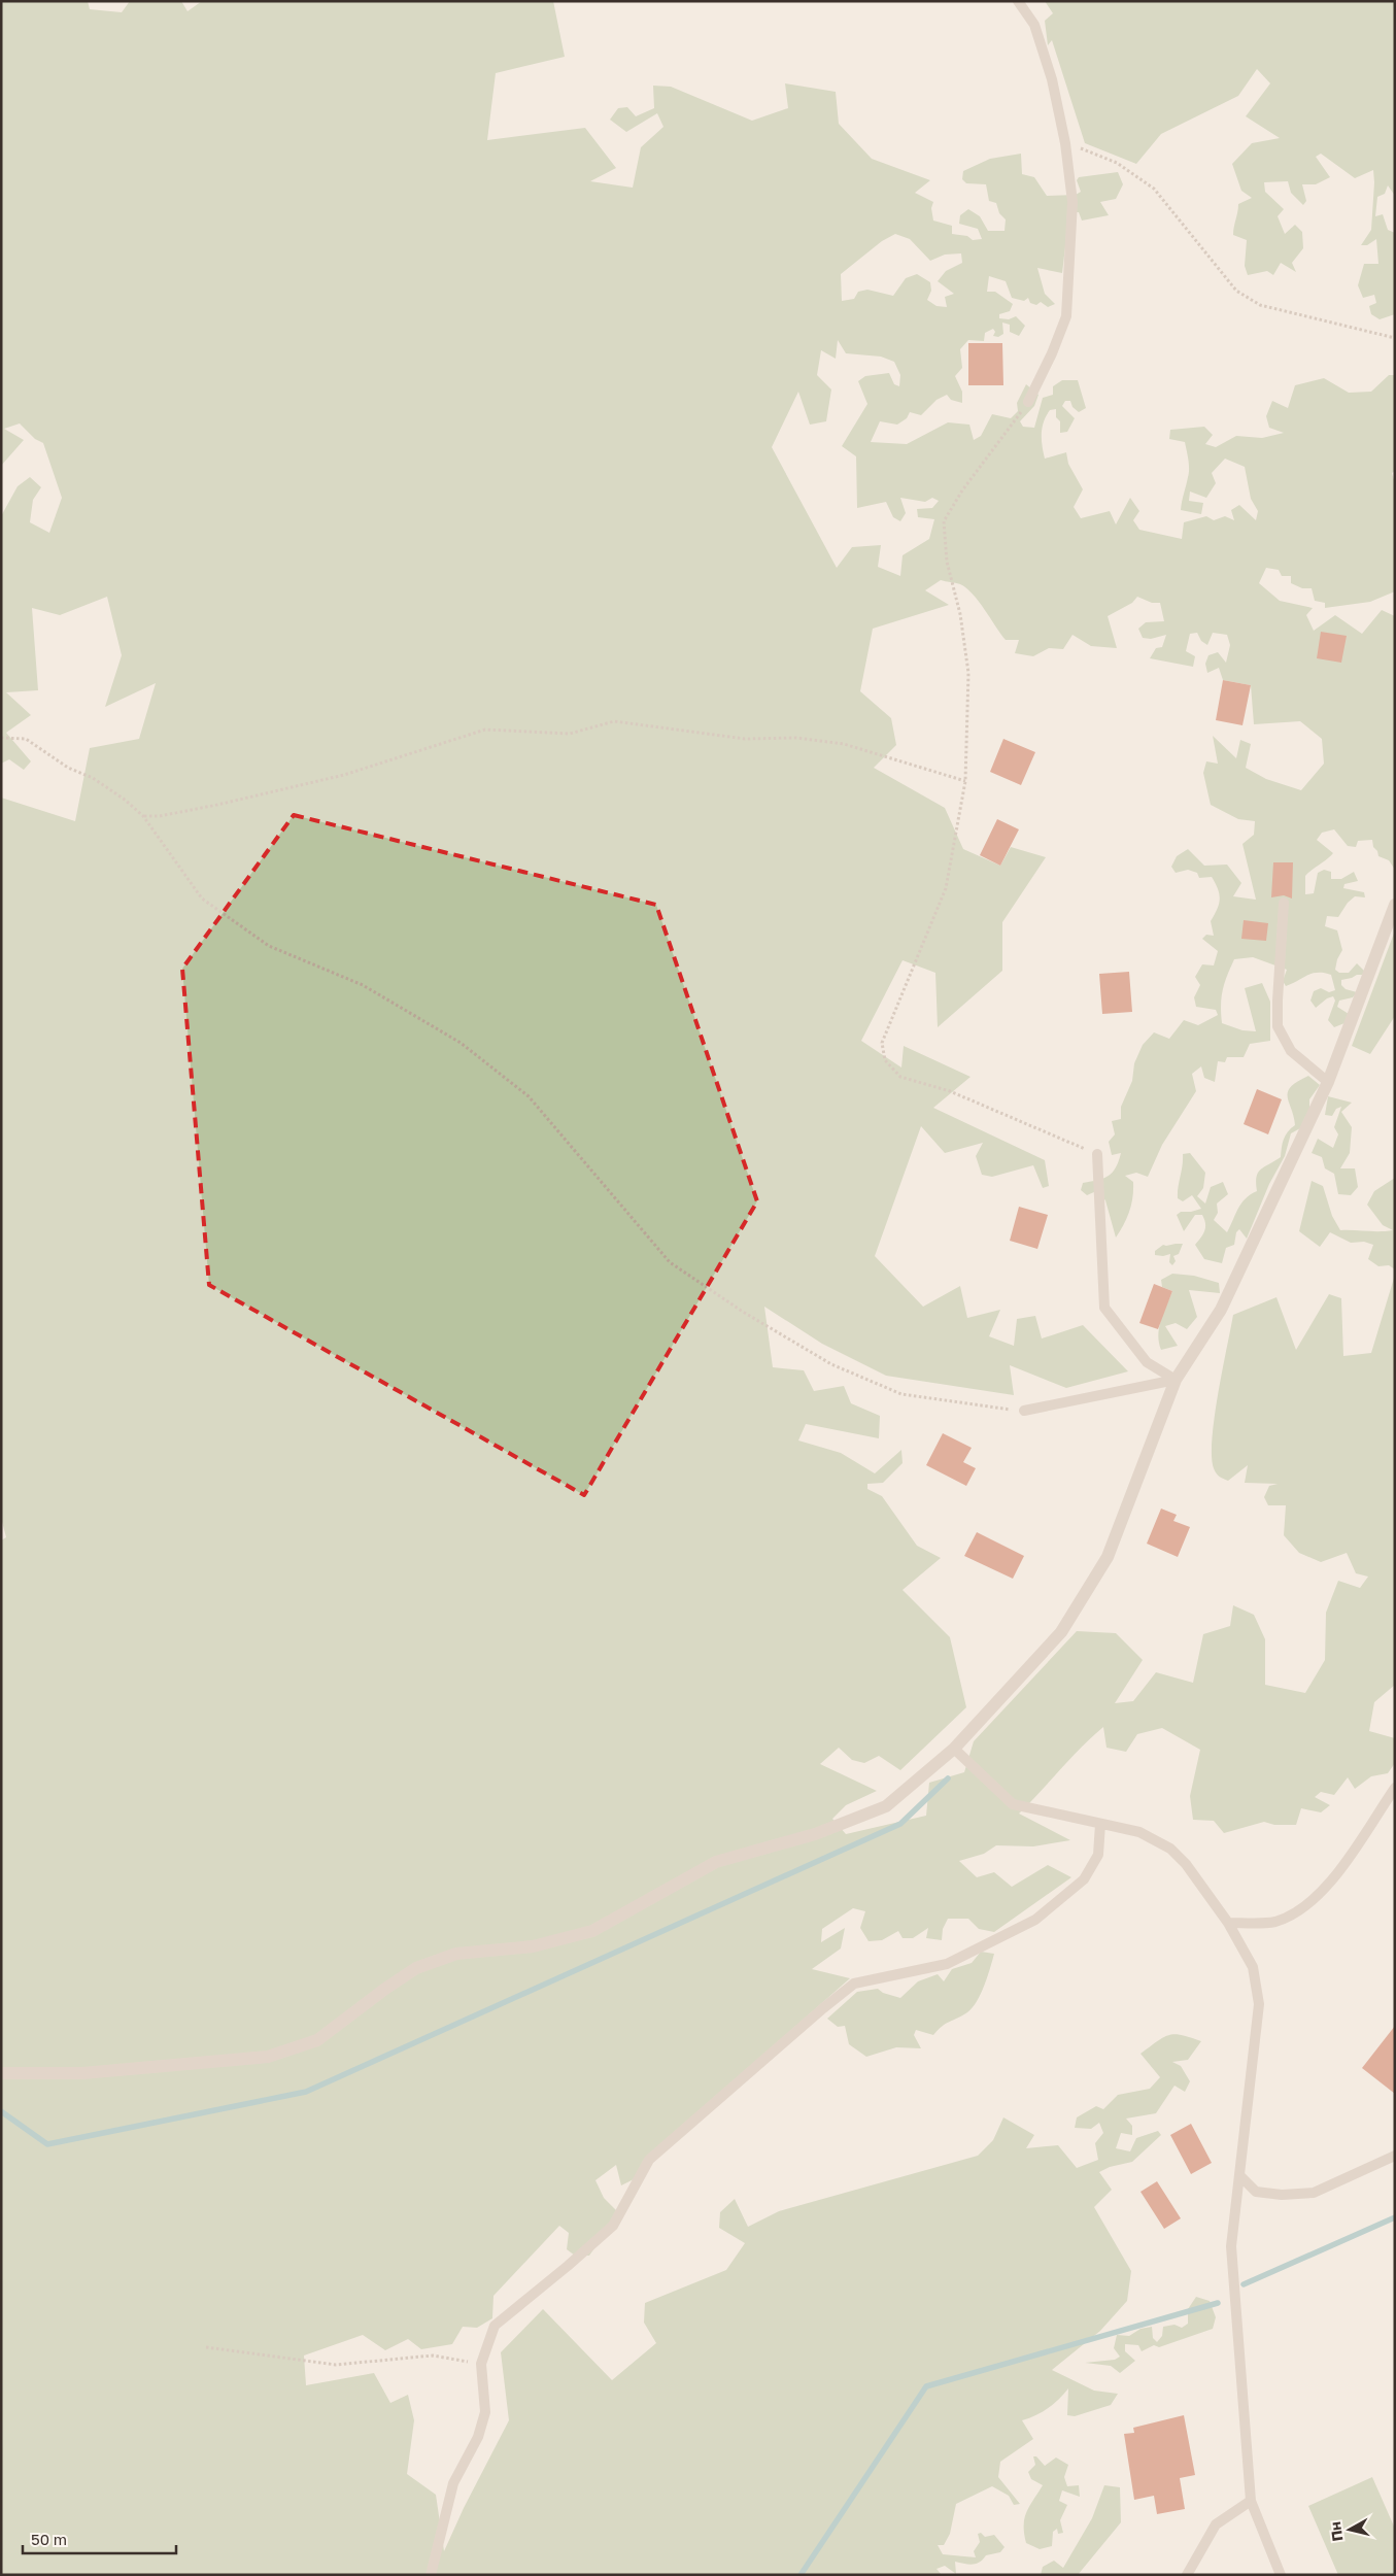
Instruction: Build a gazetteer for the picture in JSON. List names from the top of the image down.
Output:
{
  "scale_bar": "50 m",
  "north": "left"
}
